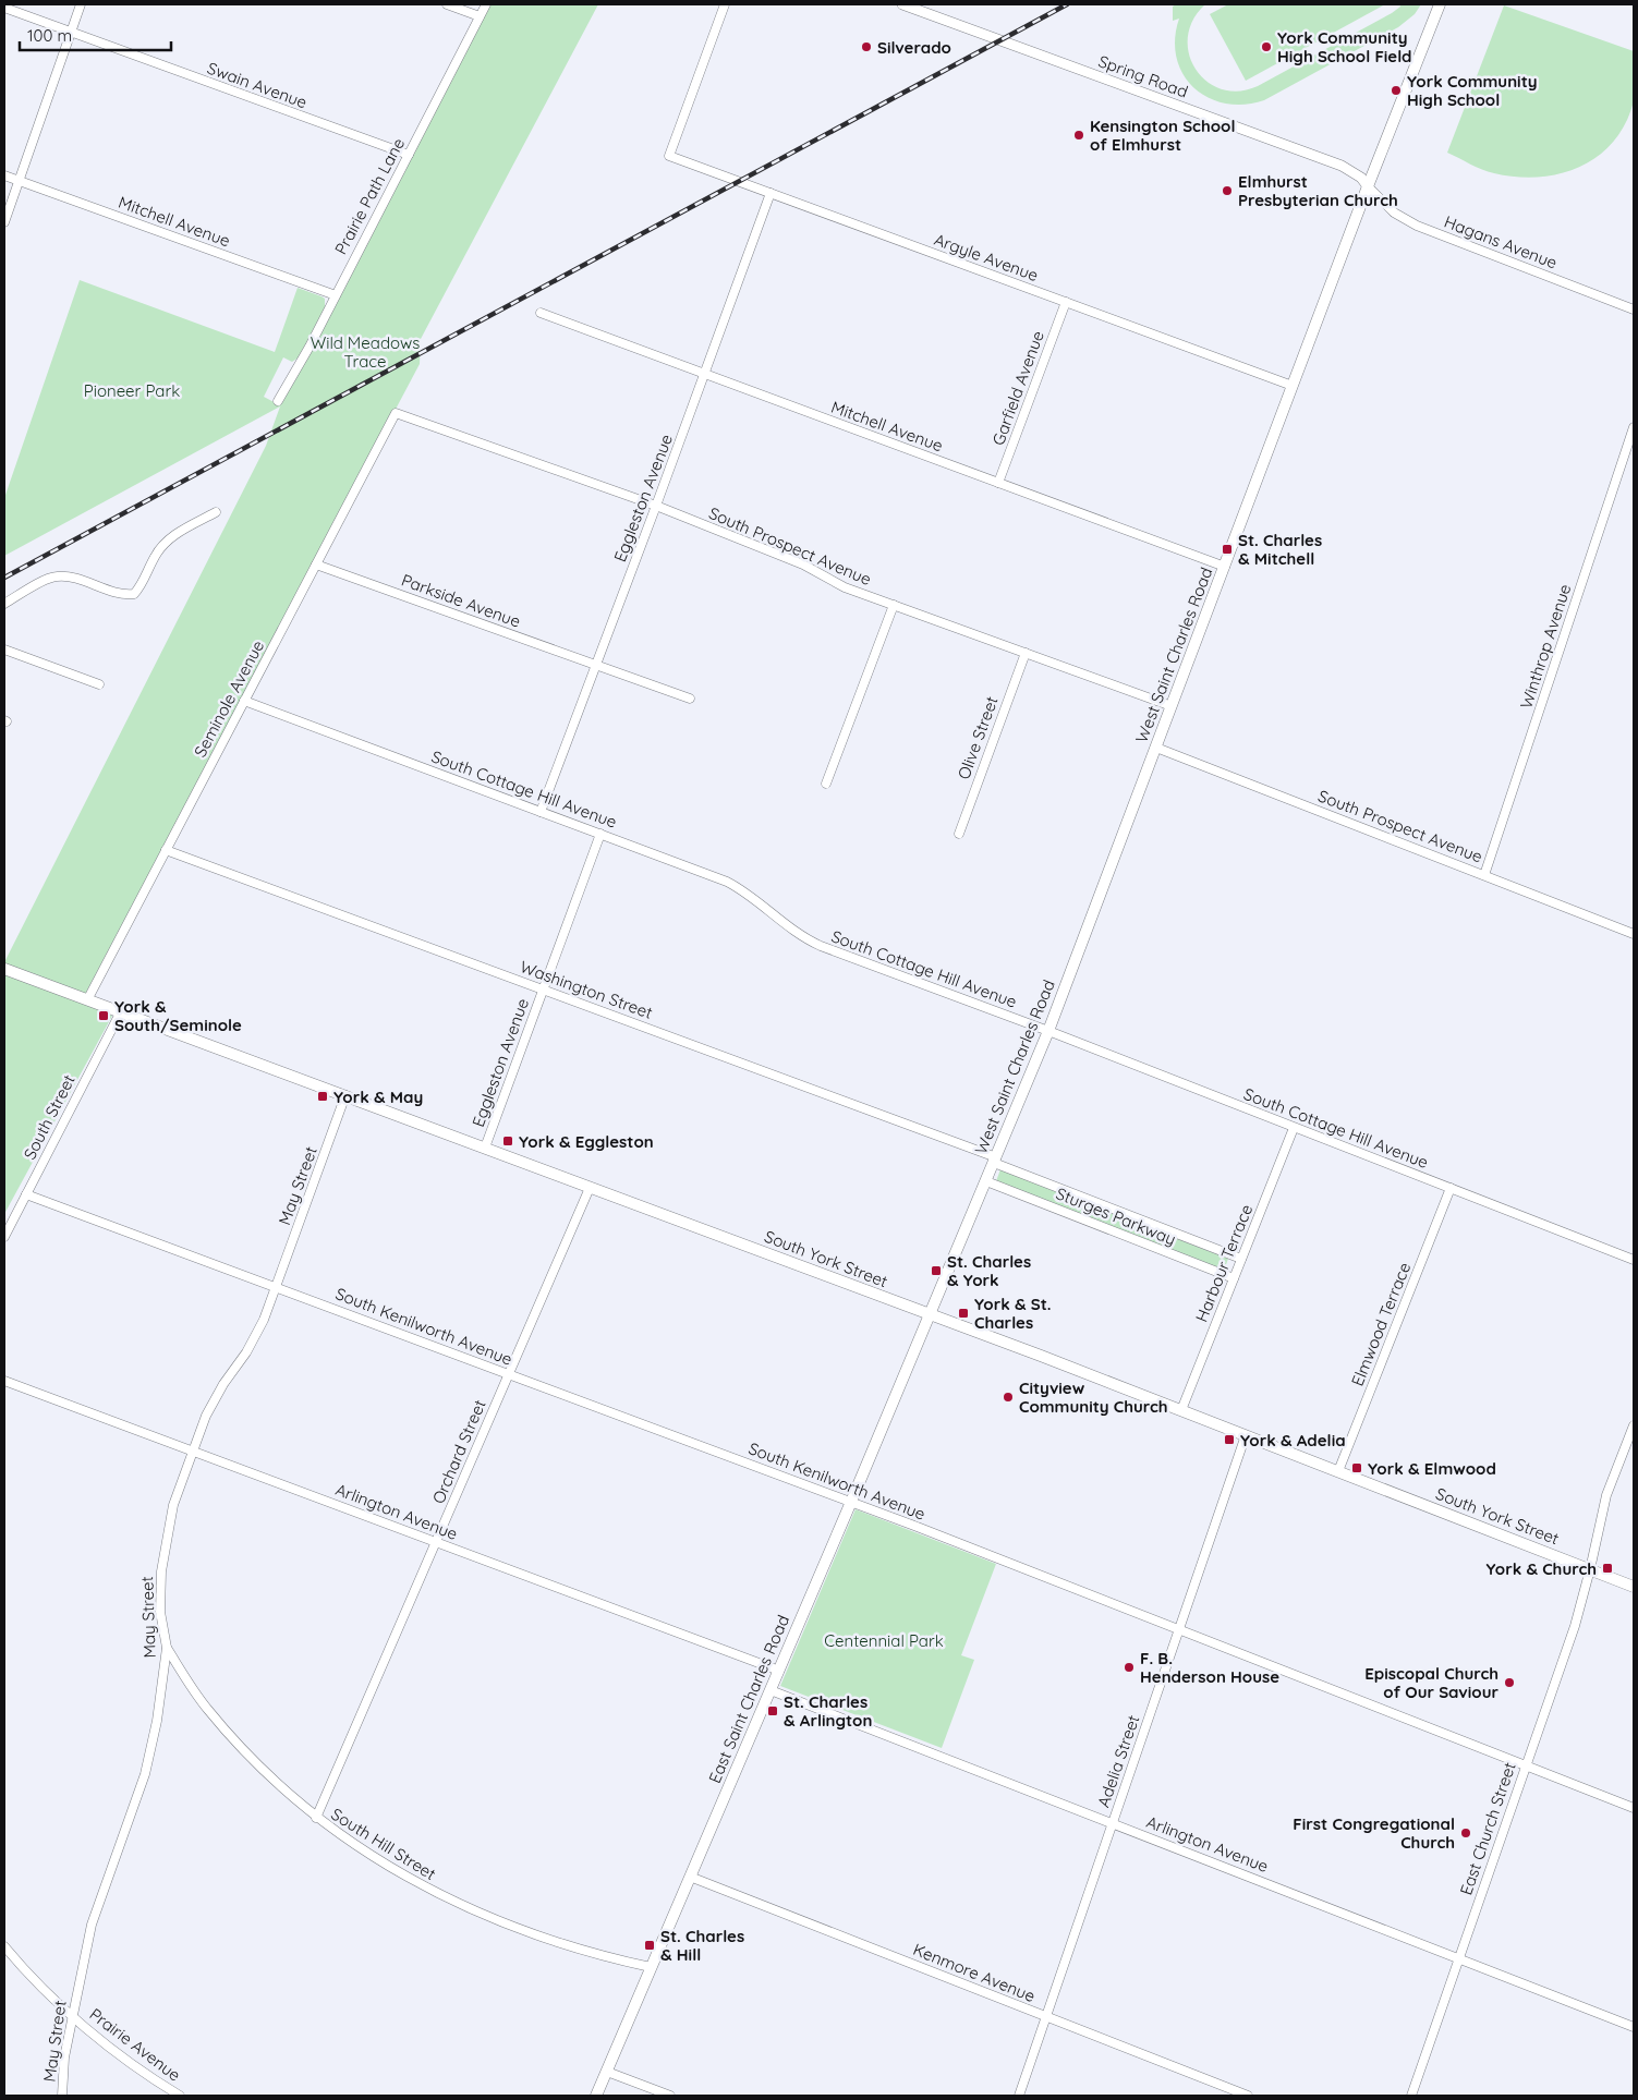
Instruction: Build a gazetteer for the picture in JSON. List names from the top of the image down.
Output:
{
  "streets": {
    "main road": ["West Saint Charles Road", "South York Street", "East Saint Charles Road"],
    "street": [
      "Spring Road",
      "Swain Avenue",
      "Prairie Path Lane",
      "Mitchell Avenue",
      "Hagans Avenue",
      "Argyle Avenue",
      "Garfield Avenue",
      "Eggleston Avenue",
      "South Prospect Avenue",
      "Parkside Avenue",
      "Winthrop Avenue",
      "Seminole Avenue",
      "Olive Street",
      "South Cottage Hill Avenue",
      "Washington Street",
      "South Street",
      "May Street",
      "Sturges Parkway",
      "Harbour Terrace",
      "Elmwood Terrace",
      "South Kenilworth Avenue",
      "Orchard Street",
      "Arlington Avenue",
      "Adelia Street",
      "East Church Street",
      "South Hill Street",
      "Kenmore Avenue",
      "Prairie Avenue"
    ]
  },
  "crossings": [
    ["Spring Road", "Hagans Avenue"],
    ["Spring Road", "West Saint Charles Road"],
    ["Swain Avenue", "Prairie Path Lane"],
    ["Prairie Path Lane", "Mitchell Avenue"],
    ["Mitchell Avenue", "Garfield Avenue"],
    ["Mitchell Avenue", "Eggleston Avenue"],
    ["Mitchell Avenue", "West Saint Charles Road"],
    ["Hagans Avenue", "West Saint Charles Road"],
    ["Argyle Avenue", "Garfield Avenue"],
    ["Argyle Avenue", "Eggleston Avenue"],
    ["Argyle Avenue", "West Saint Charles Road"],
    ["Eggleston Avenue", "South Prospect Avenue"],
    ["Eggleston Avenue", "Parkside Avenue"],
    ["Eggleston Avenue", "South Cottage Hill Avenue"],
    ["Eggleston Avenue", "Washington Street"],
    ["Eggleston Avenue", "South York Street"],
    ["South Prospect Avenue", "Winthrop Avenue"],
    ["South Prospect Avenue", "West Saint Charles Road"],
    ["South Prospect Avenue", "Seminole Avenue"],
    ["South Prospect Avenue", "Olive Street"],
    ["Parkside Avenue", "Seminole Avenue"],
    ["West Saint Charles Road", "South Cottage Hill Avenue"],
    ["West Saint Charles Road", "Washington Street"],
    ["West Saint Charles Road", "Sturges Parkway"],
    ["West Saint Charles Road", "South York Street"],
    ["West Saint Charles Road", "East Saint Charles Road"],
    ["Seminole Avenue", "South Cottage Hill Avenue"],
    ["Seminole Avenue", "Washington Street"],
    ["Seminole Avenue", "South York Street"],
    ["South Cottage Hill Avenue", "Harbour Terrace"],
    ["South Cottage Hill Avenue", "Elmwood Terrace"],
    ["Washington Street", "Sturges Parkway"],
    ["South Street", "South York Street"],
    ["South Street", "South Kenilworth Avenue"],
    ["May Street", "South York Street"],
    ["May Street", "South Kenilworth Avenue"],
    ["May Street", "Arlington Avenue"],
    ["May Street", "South Hill Street"],
    ["May Street", "Prairie Avenue"],
    ["Sturges Parkway", "Harbour Terrace"],
    ["South York Street", "Harbour Terrace"],
    ["South York Street", "Elmwood Terrace"],
    ["South York Street", "Orchard Street"],
    ["South York Street", "East Saint Charles Road"],
    ["South York Street", "Adelia Street"],
    ["South York Street", "East Church Street"],
    ["South Kenilworth Avenue", "Orchard Street"],
    ["South Kenilworth Avenue", "East Saint Charles Road"],
    ["South Kenilworth Avenue", "Adelia Street"],
    ["South Kenilworth Avenue", "East Church Street"],
    ["Orchard Street", "Arlington Avenue"],
    ["Orchard Street", "South Hill Street"],
    ["Arlington Avenue", "East Saint Charles Road"],
    ["Arlington Avenue", "Adelia Street"],
    ["Arlington Avenue", "East Church Street"],
    ["East Saint Charles Road", "South Hill Street"],
    ["East Saint Charles Road", "Kenmore Avenue"],
    ["Adelia Street", "Kenmore Avenue"]
  ],
  "parks": ["Wild Meadows Trace", "Pioneer Park", "Centennial Park"],
  "places": {
    "other": [
      "Silverado",
      "York Community High School Field",
      "York Community High School",
      "Kensington School of Elmhurst",
      "Elmhurst Presbyterian Church",
      "Cityview Community Church",
      "F. B. Henderson House",
      "Episcopal Church of Our Saviour",
      "First Congregational Church"
    ],
    "transit": [
      "St. Charles & Mitchell",
      "York & South/Seminole",
      "York & May",
      "York & Eggleston",
      "St. Charles & York",
      "York & St. Charles",
      "York & Adelia",
      "York & Elmwood",
      "York & Church",
      "St. Charles & Arlington",
      "St. Charles & Hill"
    ]
  },
  "scale_bar": "100 m"
}
